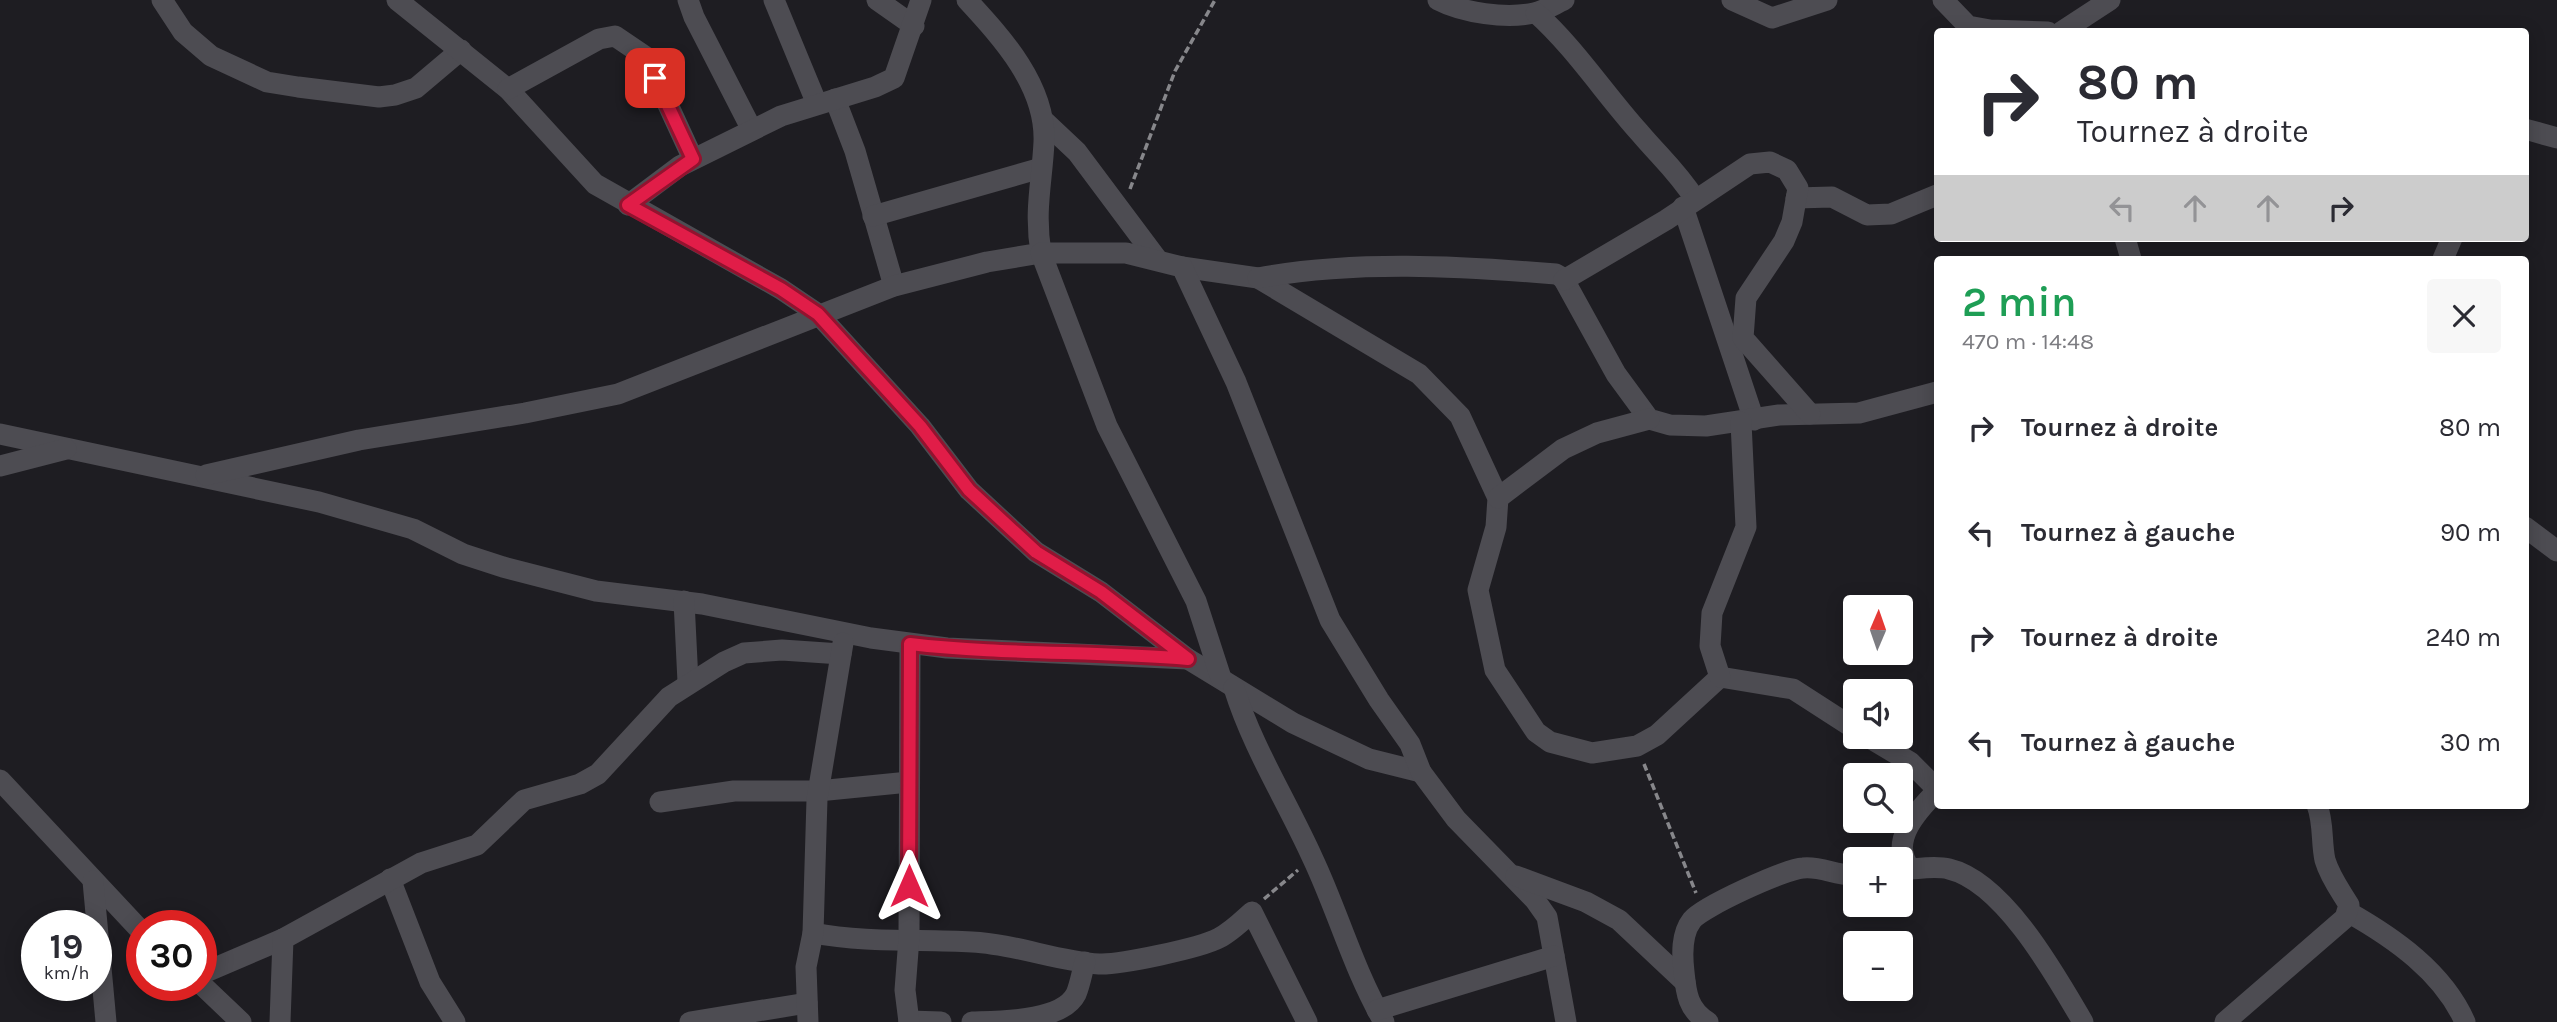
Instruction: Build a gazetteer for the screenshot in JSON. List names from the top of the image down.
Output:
{
  "north": "top",
  "page": {
    "turn": ["80 m", "Tournez à droite"],
    "heading": ["2 min", "470 m · 14:48"],
    "list": [
      {
        "name": "Tournez à droite",
        "value": "80 m"
      },
      {
        "name": "Tournez à gauche",
        "value": "90 m"
      },
      {
        "name": "Tournez à droite",
        "value": "240 m"
      },
      {
        "name": "Tournez à gauche",
        "value": "30 m"
      }
    ],
    "map_buttons": ["+", "−"],
    "speed": "19 km/h",
    "limit": "30"
  }
}
